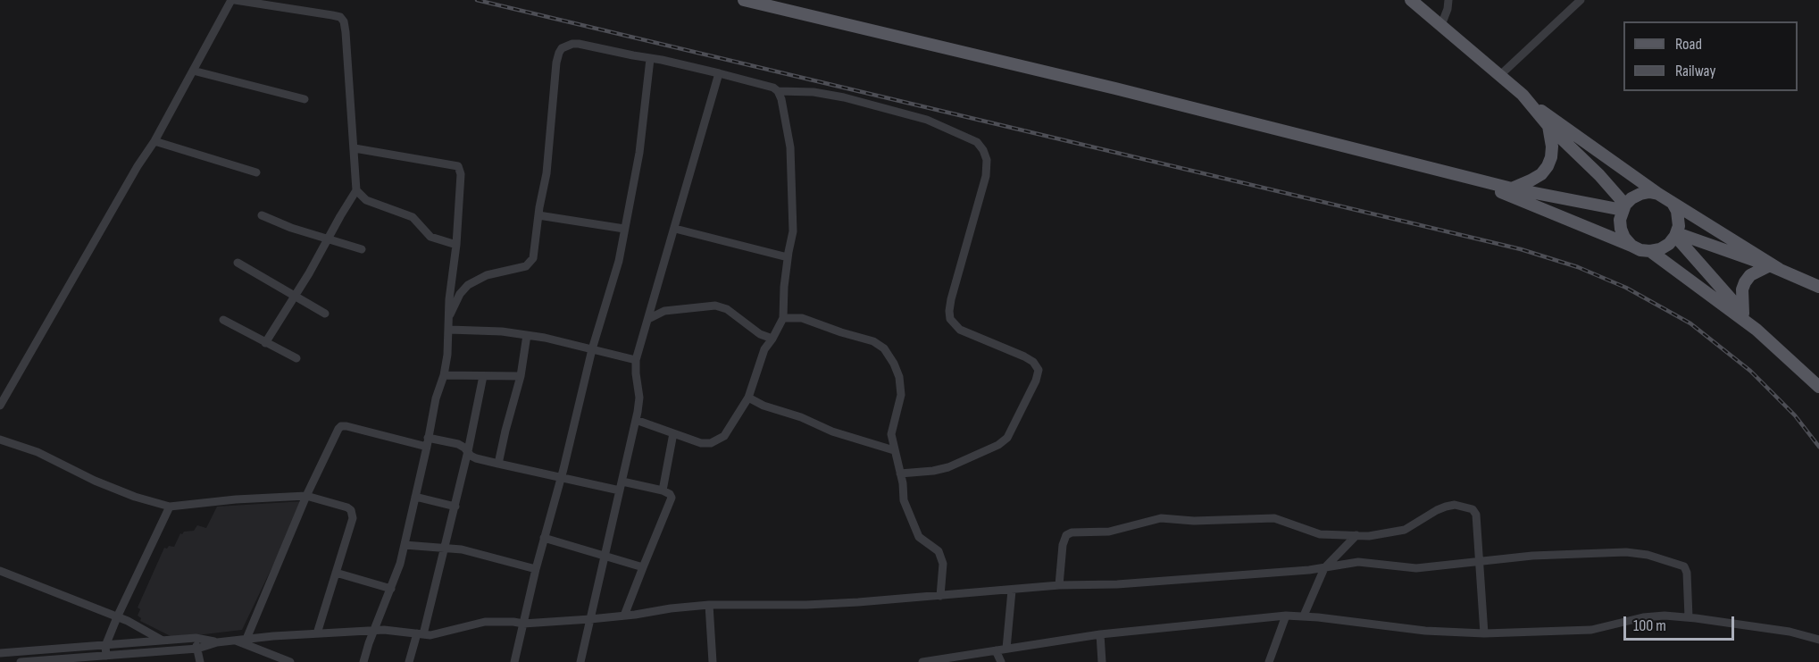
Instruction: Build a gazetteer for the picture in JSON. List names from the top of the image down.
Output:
{
  "legend": ["Road", "Railway"],
  "scale_bar": "100 m"
}
